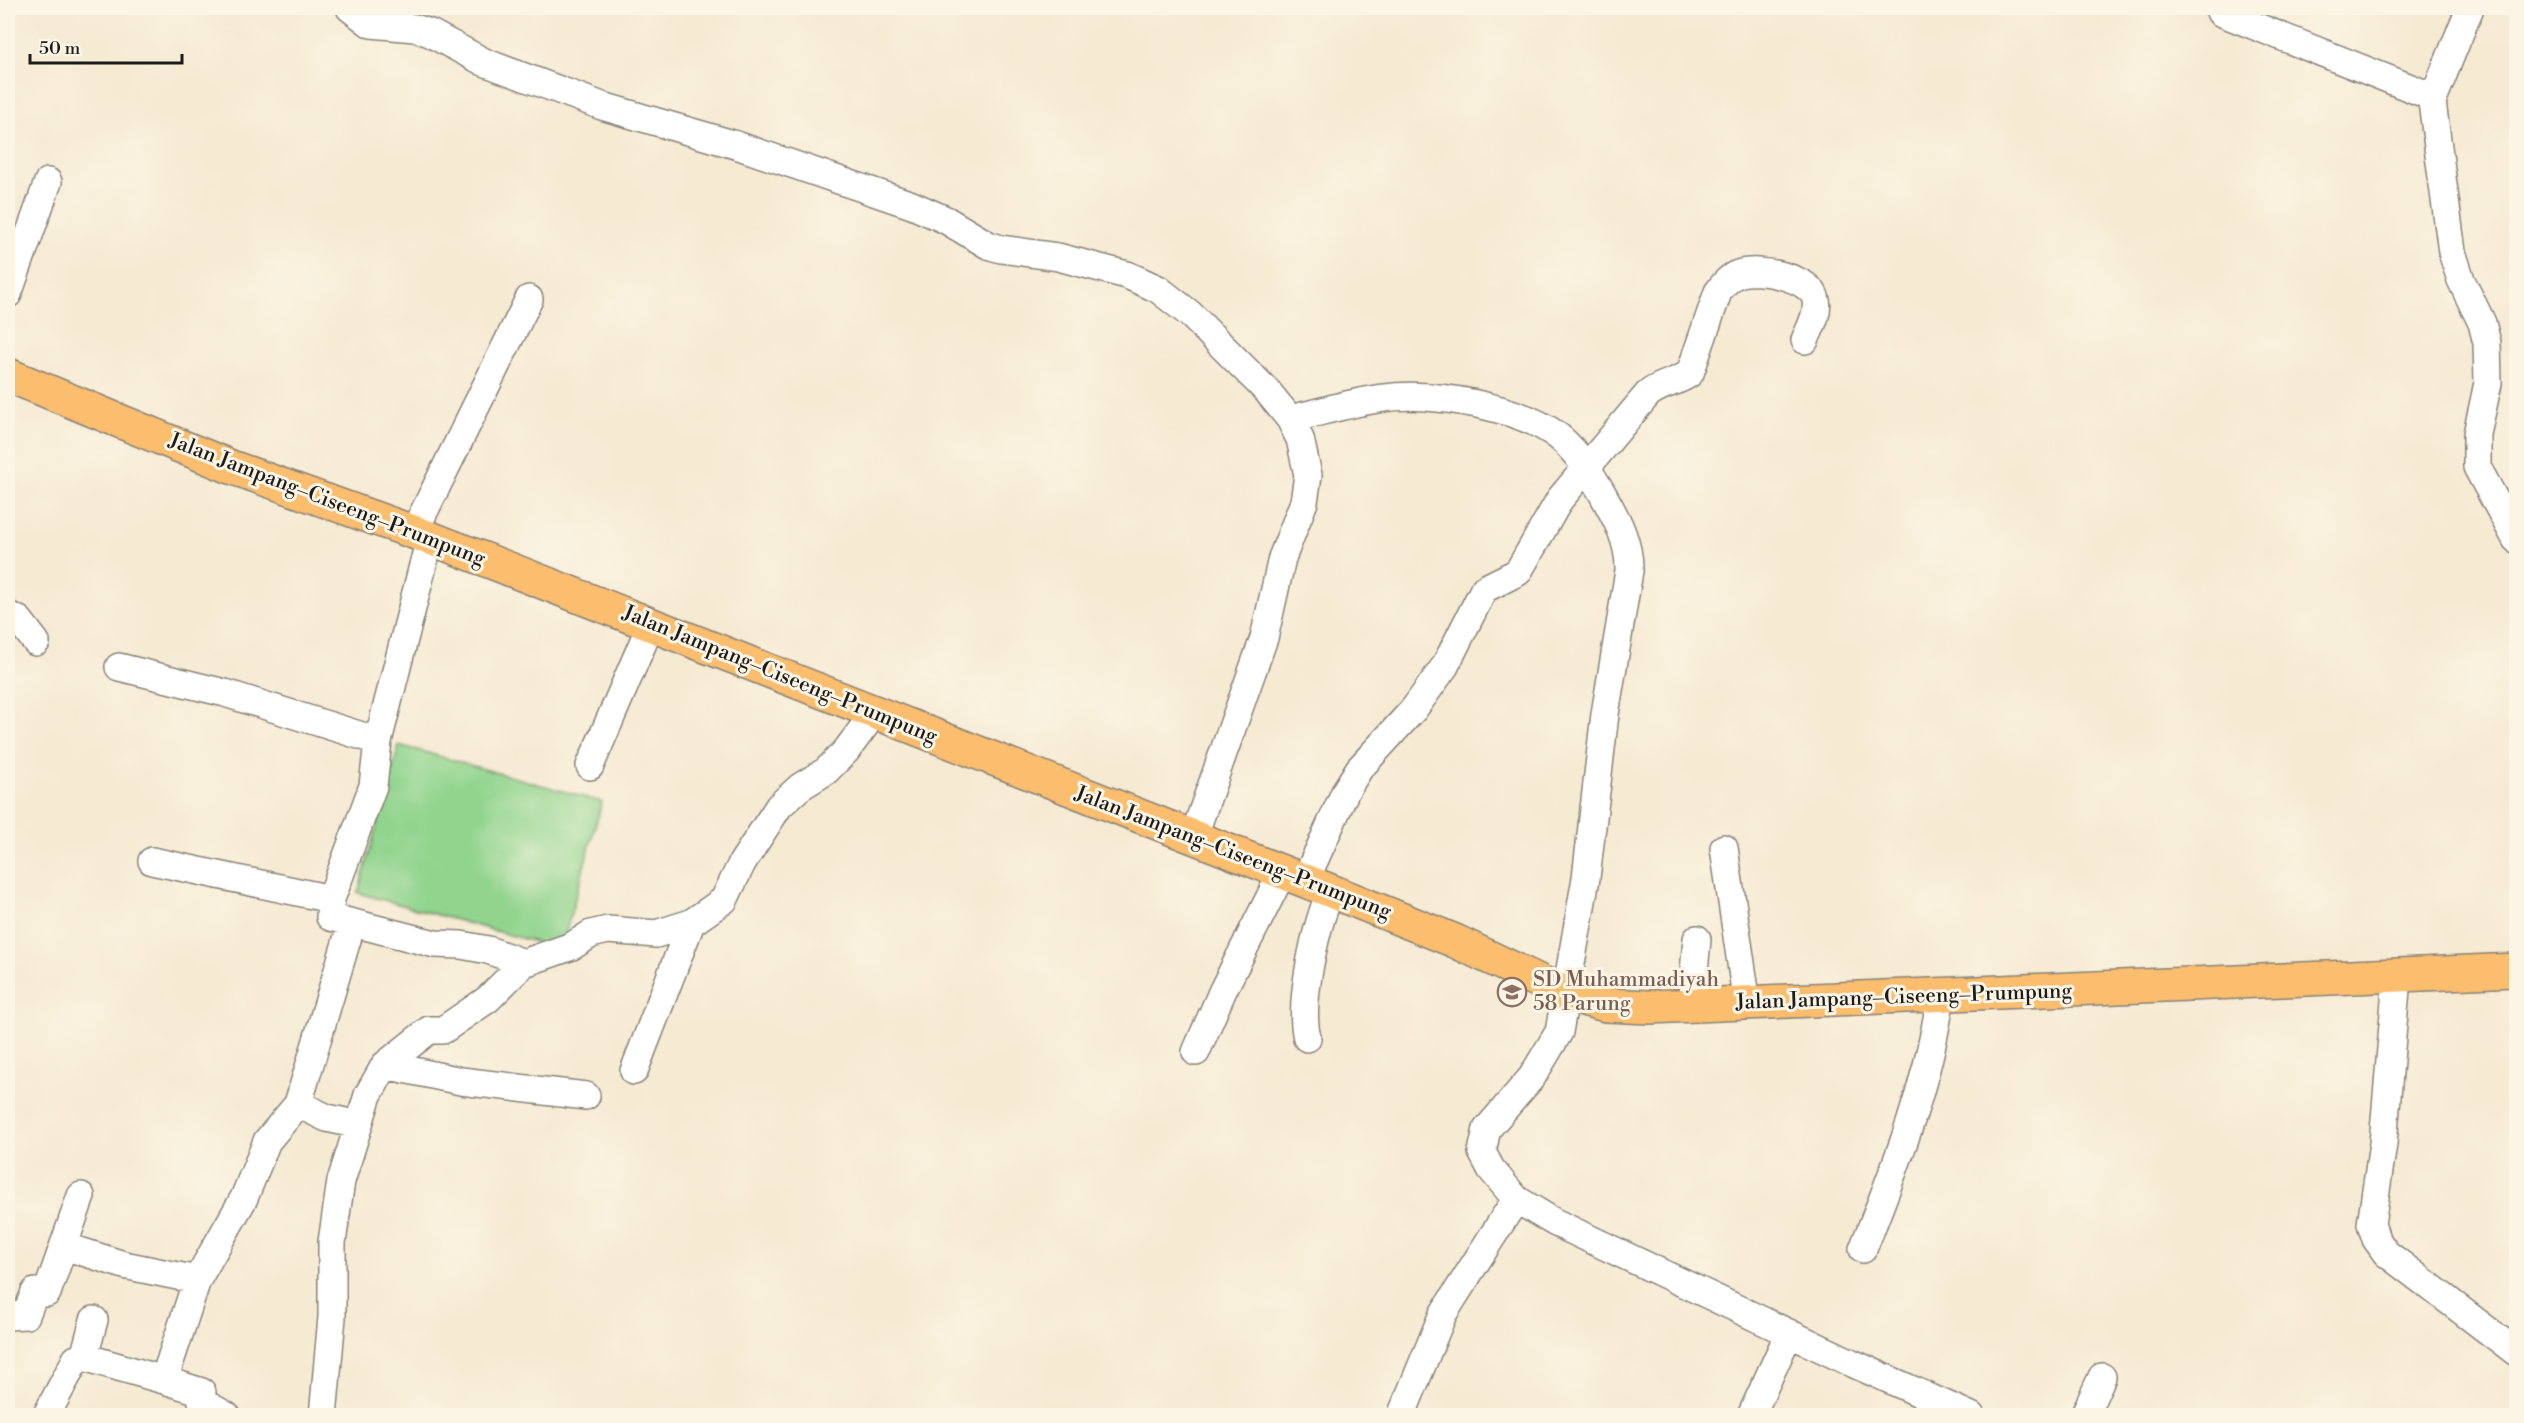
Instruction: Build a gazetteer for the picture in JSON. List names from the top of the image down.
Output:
{
  "streets": {
    "main road": ["Jalan Jampang–Ciseeng–Prumpung"]
  },
  "places": {
    "school or university": ["SD Muhammadiyah 58 Parung"]
  },
  "scale_bar": "50 m"
}
